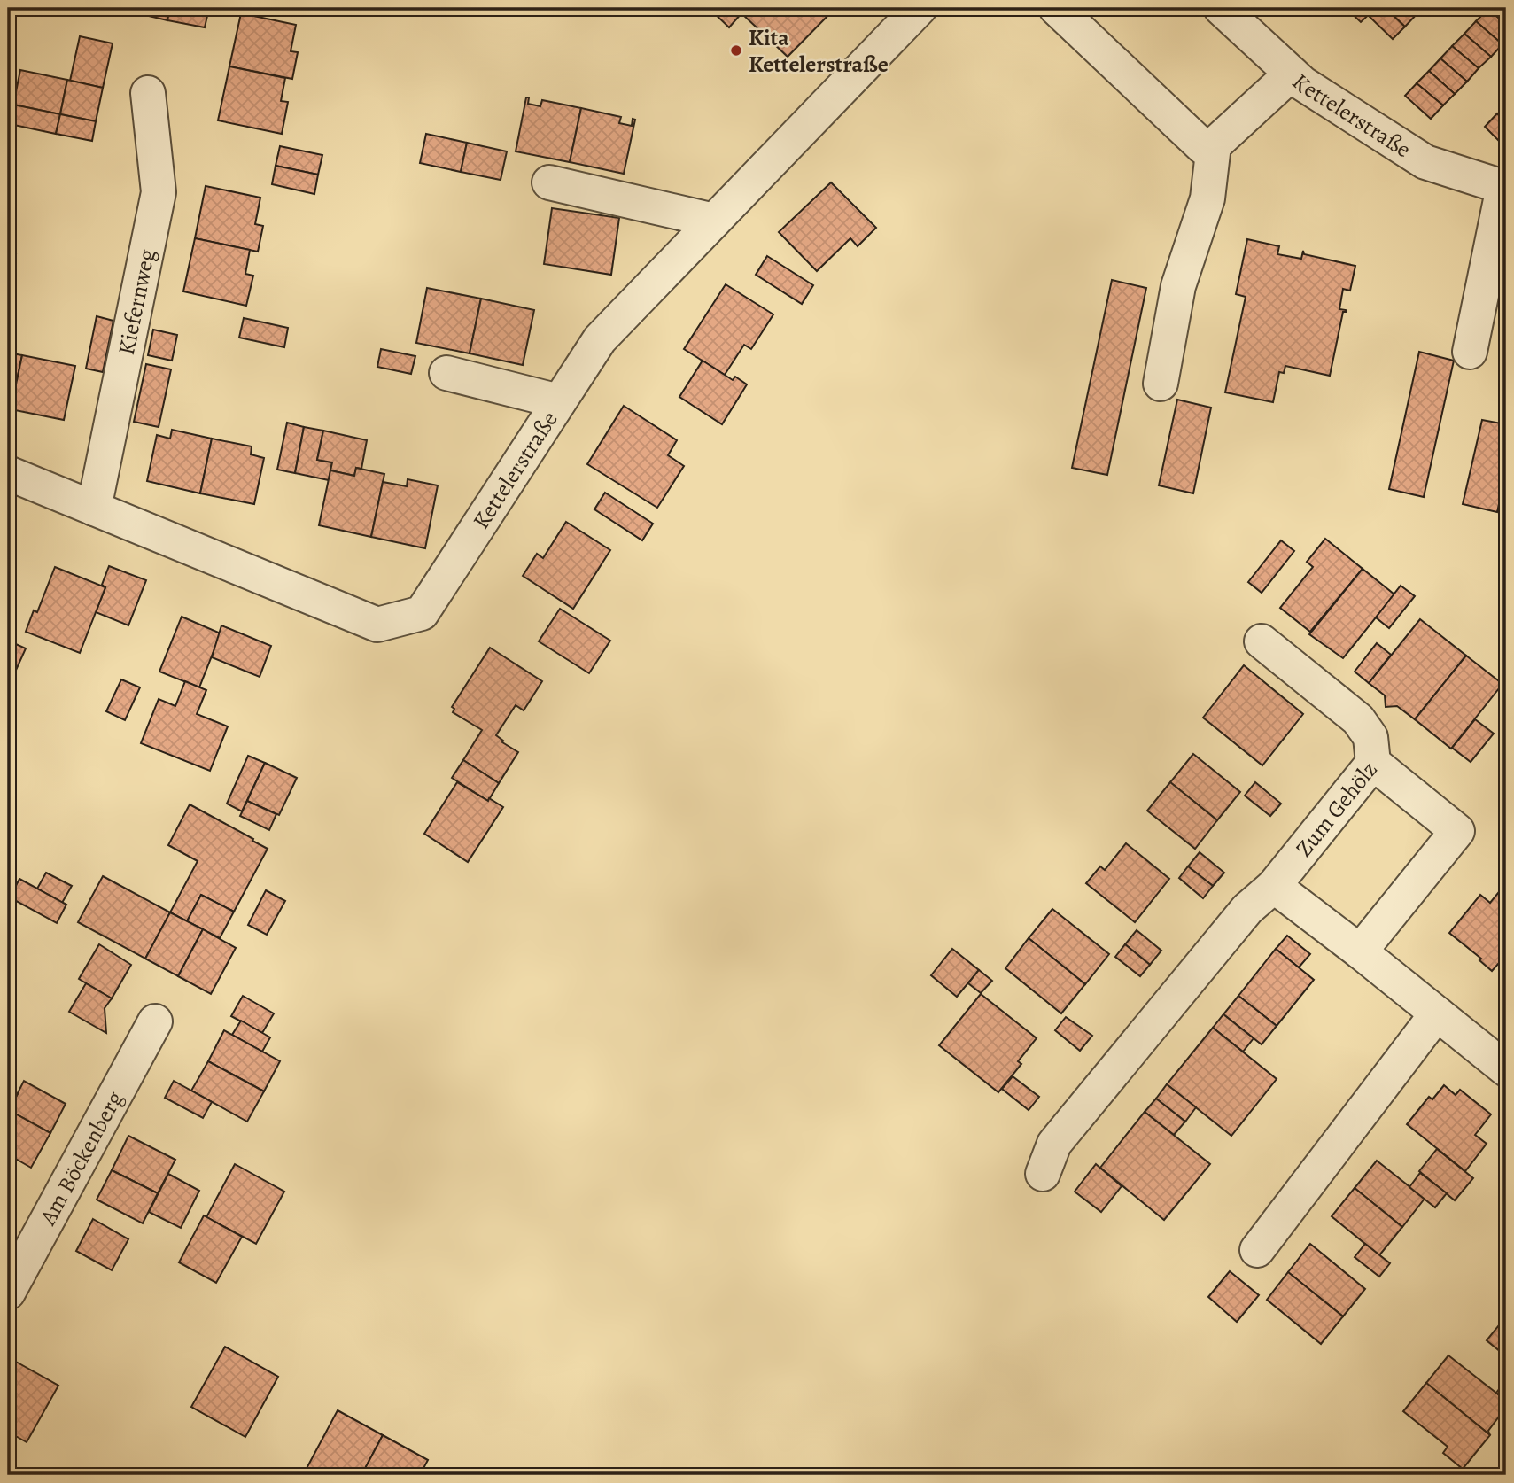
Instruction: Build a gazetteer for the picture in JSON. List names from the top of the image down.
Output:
{
  "streets": {
    "street": [
      "Kettelerstraße",
      "Kiefernweg",
      "Zum Gehölz",
      "Am Böckenberg"
    ]
  },
  "crossings": [
    ["Kettelerstraße", "Kiefernweg"]
  ],
  "places": ["Kita Kettelerstraße"]
}
